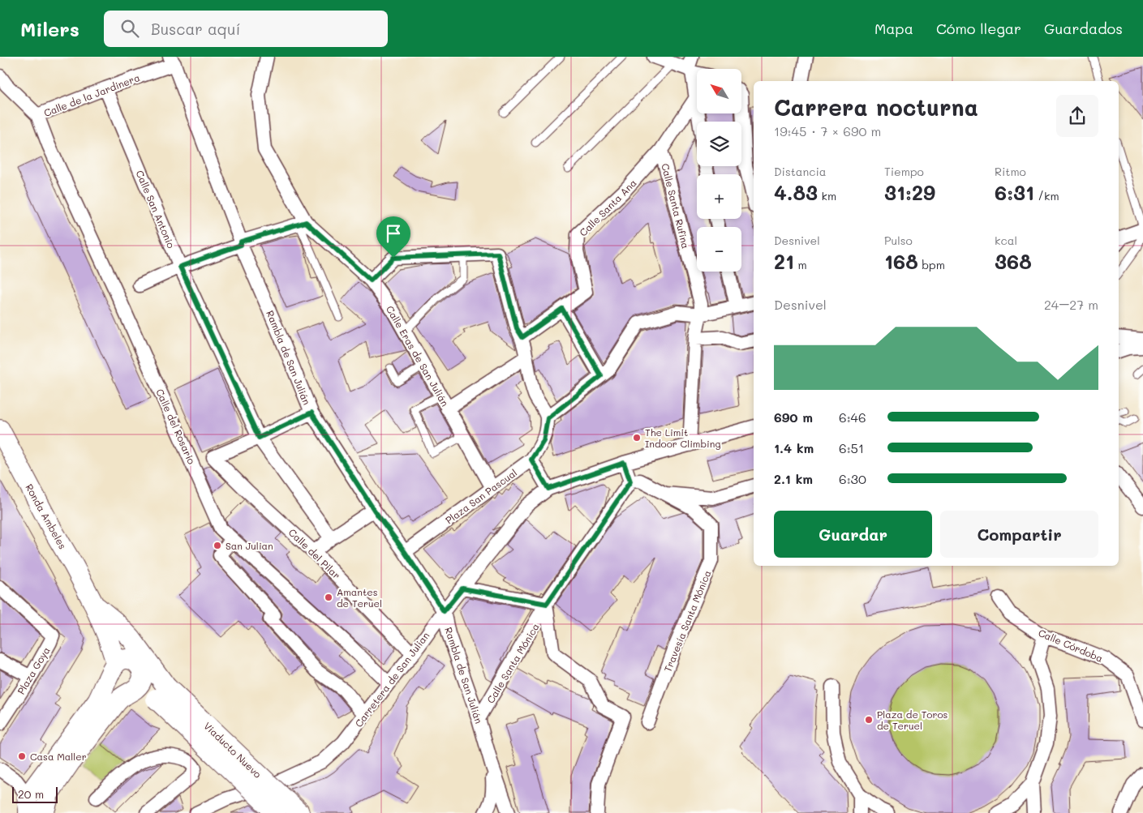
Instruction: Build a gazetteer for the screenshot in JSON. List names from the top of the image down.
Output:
{
  "streets": {
    "main road": ["Ronda Ambeles", "Viaducto Nuevo"],
    "street": [
      "Calle de la Jardinera",
      "Calle Santa Rufina",
      "Calle Santa Ana",
      "Calle San Antonio",
      "Calle Eras de San Julián",
      "Rambla de San Julián",
      "Calle del Rosario",
      "Plaza San Pascual",
      "Calle del Pilar",
      "Travesía Santa Mónica",
      "Calle Córdoba",
      "Calle Santa Mónica",
      "Plaza Goya",
      "Carretera de San Julian"
    ]
  },
  "crossings": [
    ["Calle de la Jardinera", "Calle San Antonio"],
    ["Calle de la Jardinera", "Rambla de San Julián"],
    ["Calle de la Jardinera", "Calle del Rosario"],
    ["Calle Santa Rufina", "Calle Santa Ana"],
    ["Calle Santa Rufina", "Carretera de San Julian"],
    ["Calle San Antonio", "Calle del Pilar"],
    ["Calle Eras de San Julián", "Plaza San Pascual"],
    ["Rambla de San Julián", "Plaza San Pascual"],
    ["Rambla de San Julián", "Calle Santa Mónica"],
    ["Rambla de San Julián", "Carretera de San Julian"],
    ["Calle del Rosario", "Carretera de San Julian"],
    ["Ronda Ambeles", "Viaducto Nuevo"],
    ["Calle del Pilar", "Carretera de San Julian"],
    ["Travesía Santa Mónica", "Calle Santa Mónica"]
  ],
  "places": [
    "The Limit Indoor Climbing",
    "San Julian",
    "Amantes de Teruel",
    "Plaza de Toros de Teruel",
    "Casa Maller"
  ],
  "scale_bar": "20 m",
  "north": "top left",
  "page": {
    "header": "Milers",
    "search": "Buscar aquí",
    "nav": ["Mapa", "Cómo llegar", "Guardados"],
    "map_buttons": ["+", "−"],
    "heading": ["Carrera nocturna", "19:45 · 7 × 690 m"],
    "stats": [
      ["Distancia", "4.83 km"],
      ["Tiempo", "31:29"],
      ["Ritmo", "6:31 /km"],
      ["Desnivel", "21 m"],
      ["Pulso", "168 bpm"],
      ["kcal", "368"]
    ],
    "chart": ["Desnivel", "24–27 m"],
    "list": [
      {
        "name": "690 m",
        "note": "6:46"
      },
      {
        "name": "1.4 km",
        "note": "6:51"
      },
      {
        "name": "2.1 km",
        "note": "6:30"
      }
    ],
    "buttons": ["Guardar", "Compartir"],
    "scale": "20 m"
  }
}
